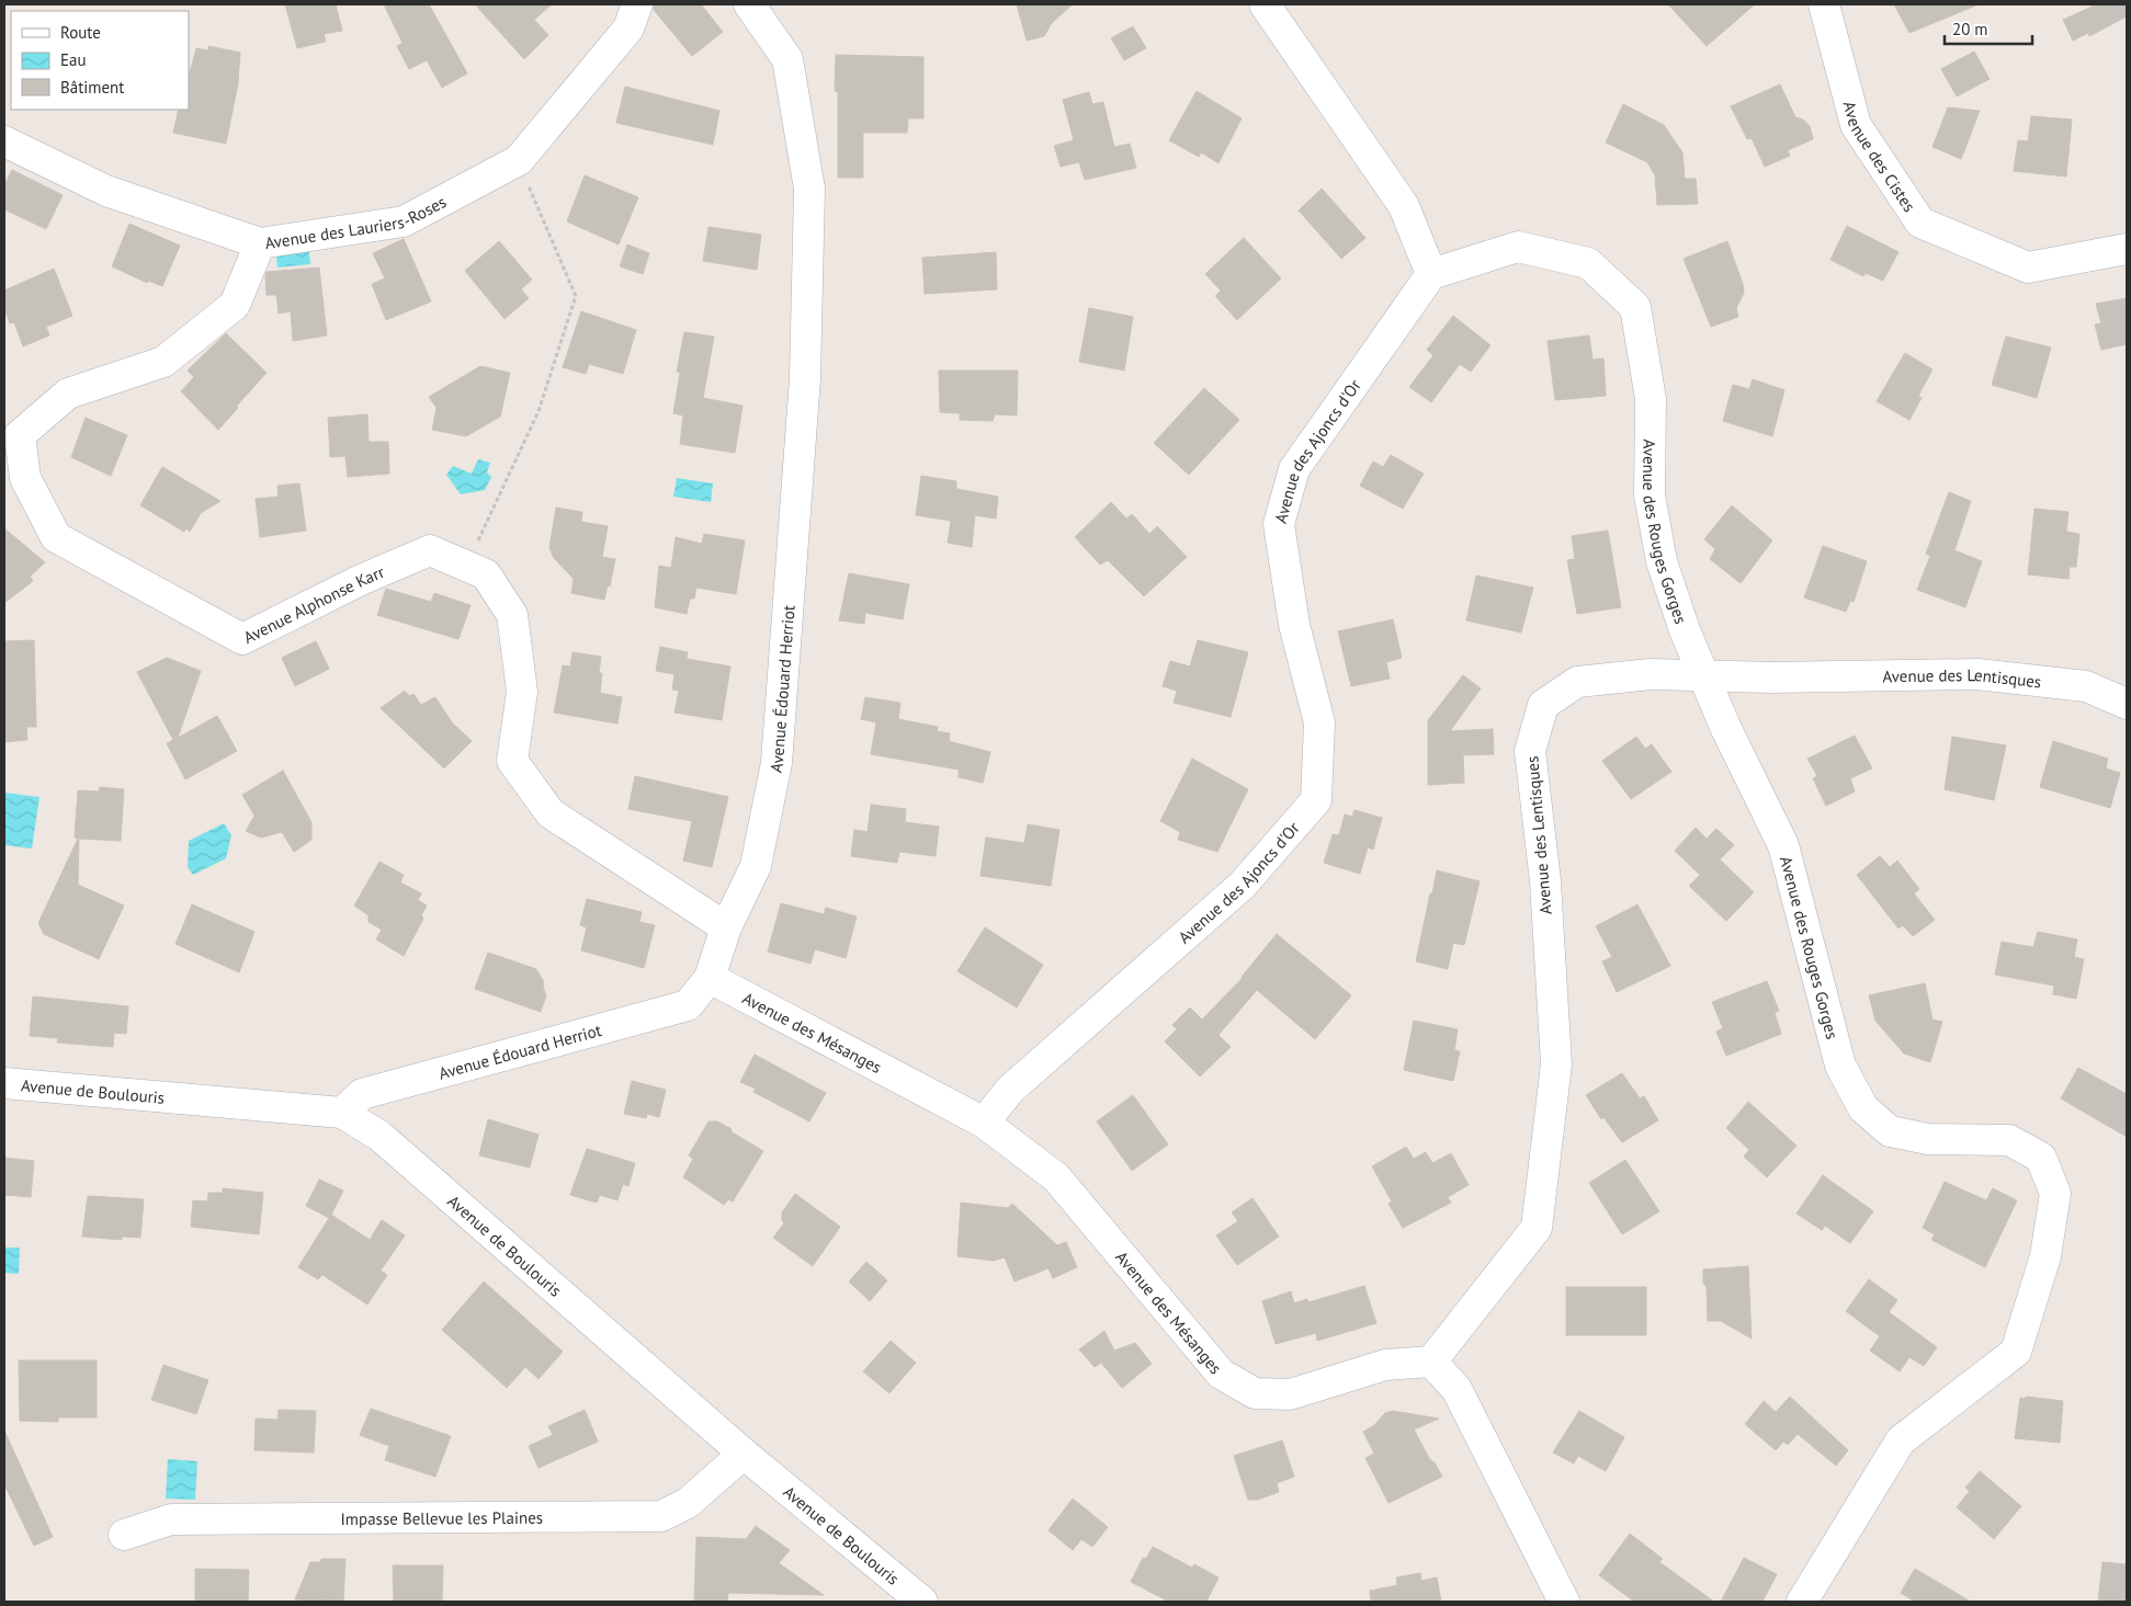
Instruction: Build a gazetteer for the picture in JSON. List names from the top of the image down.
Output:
{
  "streets": {
    "street": [
      "Avenue des Cistes",
      "Avenue des Lauriers-Roses",
      "Avenue des Ajoncs d'Or",
      "Avenue des Rouges Gorges",
      "Avenue Alphonse Karr",
      "Avenue des Lentisques",
      "Avenue Édouard Herriot",
      "Avenue des Mésanges",
      "Avenue de Boulouris",
      "Impasse Bellevue les Plaines"
    ]
  },
  "crossings": [
    ["Avenue des Lauriers-Roses", "Avenue Alphonse Karr"],
    ["Avenue des Ajoncs d'Or", "Avenue des Rouges Gorges"],
    ["Avenue des Ajoncs d'Or", "Avenue des Mésanges"],
    ["Avenue des Rouges Gorges", "Avenue des Lentisques"],
    ["Avenue Alphonse Karr", "Avenue Édouard Herriot"],
    ["Avenue des Lentisques", "Avenue des Mésanges"],
    ["Avenue Édouard Herriot", "Avenue des Mésanges"],
    ["Avenue Édouard Herriot", "Avenue de Boulouris"],
    ["Avenue de Boulouris", "Impasse Bellevue les Plaines"]
  ],
  "legend": ["Route", "Eau", "Bâtiment"],
  "scale_bar": "20 m"
}
